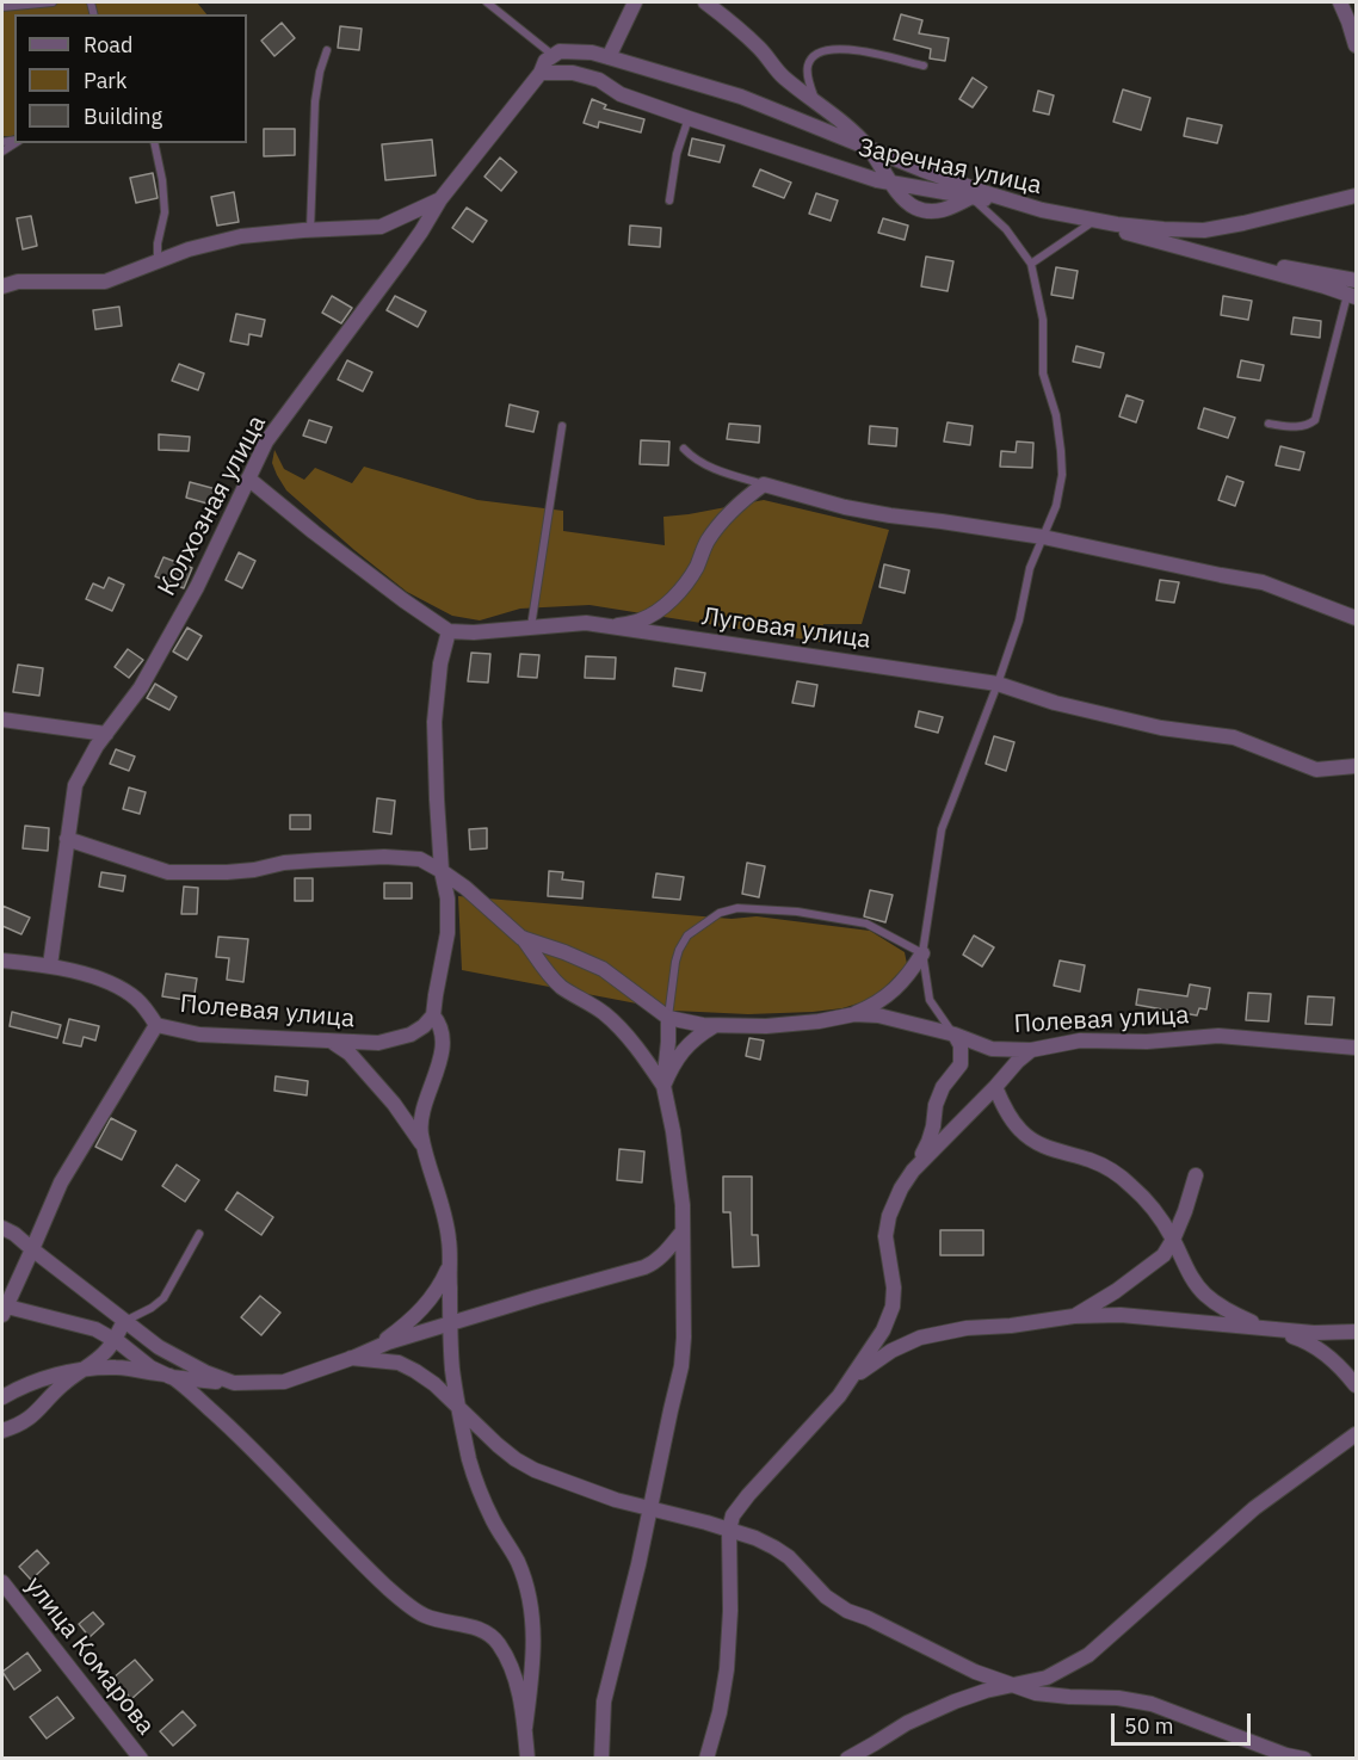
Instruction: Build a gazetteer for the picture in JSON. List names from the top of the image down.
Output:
{
  "streets": {
    "street": [
      "Заречная улица",
      "Колхозная улица",
      "Луговая улица",
      "Полевая улица",
      "улица Комарова"
    ]
  },
  "crossings": [
    ["Заречная улица", "Колхозная улица"],
    ["Колхозная улица", "Полевая улица"]
  ],
  "legend": ["Road", "Park", "Building"],
  "scale_bar": "50 m"
}
